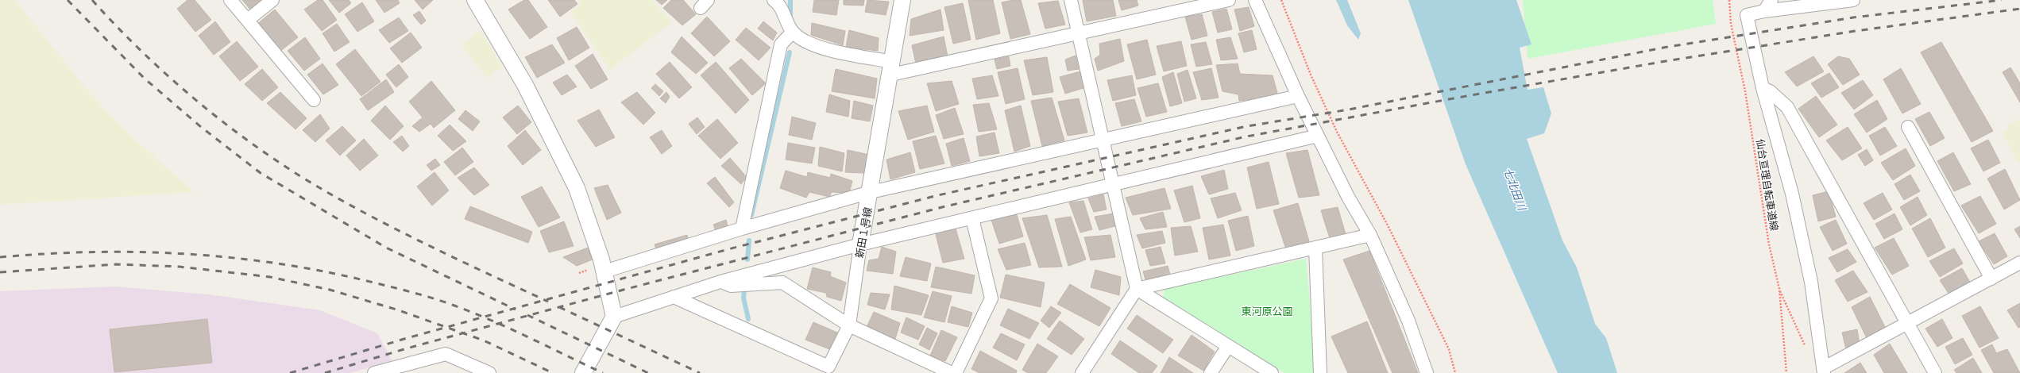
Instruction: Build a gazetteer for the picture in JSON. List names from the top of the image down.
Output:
{
  "streets": {
    "street": ["新田１号線"],
    "path": ["仙台亘理自転車道線"]
  },
  "water": ["七北田川"],
  "parks": ["東河原公園"]
}
